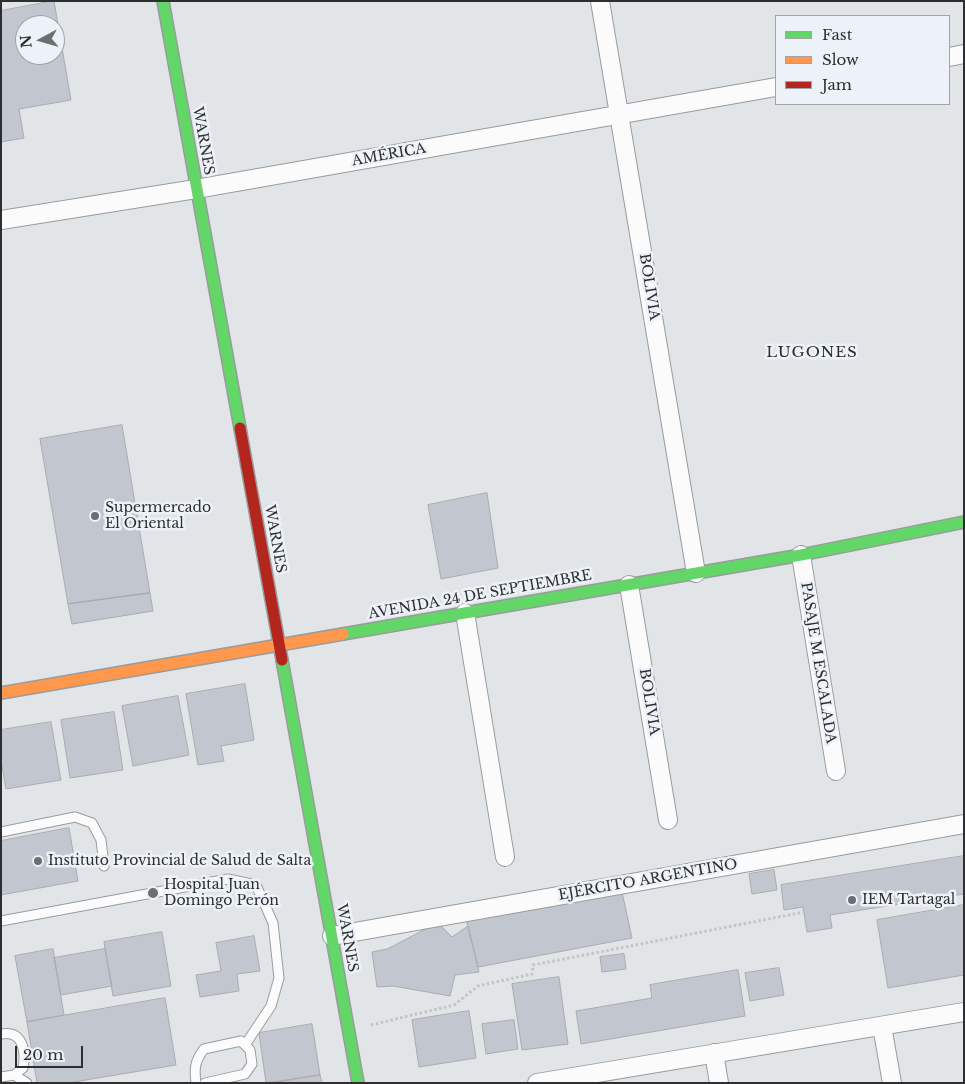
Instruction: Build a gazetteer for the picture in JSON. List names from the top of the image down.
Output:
{
  "streets": {
    "street": [
      "WARNES",
      "AMÉRICA",
      "BOLIVIA",
      "AVENIDA 24 DE SEPTIEMBRE",
      "PASAJE M ESCALADA",
      "EJÉRCITO ARGENTINO"
    ]
  },
  "crossings": [
    ["WARNES", "AMÉRICA"],
    ["WARNES", "AVENIDA 24 DE SEPTIEMBRE"],
    ["WARNES", "EJÉRCITO ARGENTINO"],
    ["AMÉRICA", "BOLIVIA"],
    ["BOLIVIA", "AVENIDA 24 DE SEPTIEMBRE"],
    ["AVENIDA 24 DE SEPTIEMBRE", "PASAJE M ESCALADA"]
  ],
  "districts": ["LUGONES"],
  "places": [
    "Supermercado El Oriental",
    "Instituto Provincial de Salud de Salta",
    "Hospital Juan Domingo Perón",
    "IEM Tartagal"
  ],
  "legend": ["Fast", "Slow", "Jam"],
  "scale_bar": "20 m",
  "north": "left"
}
